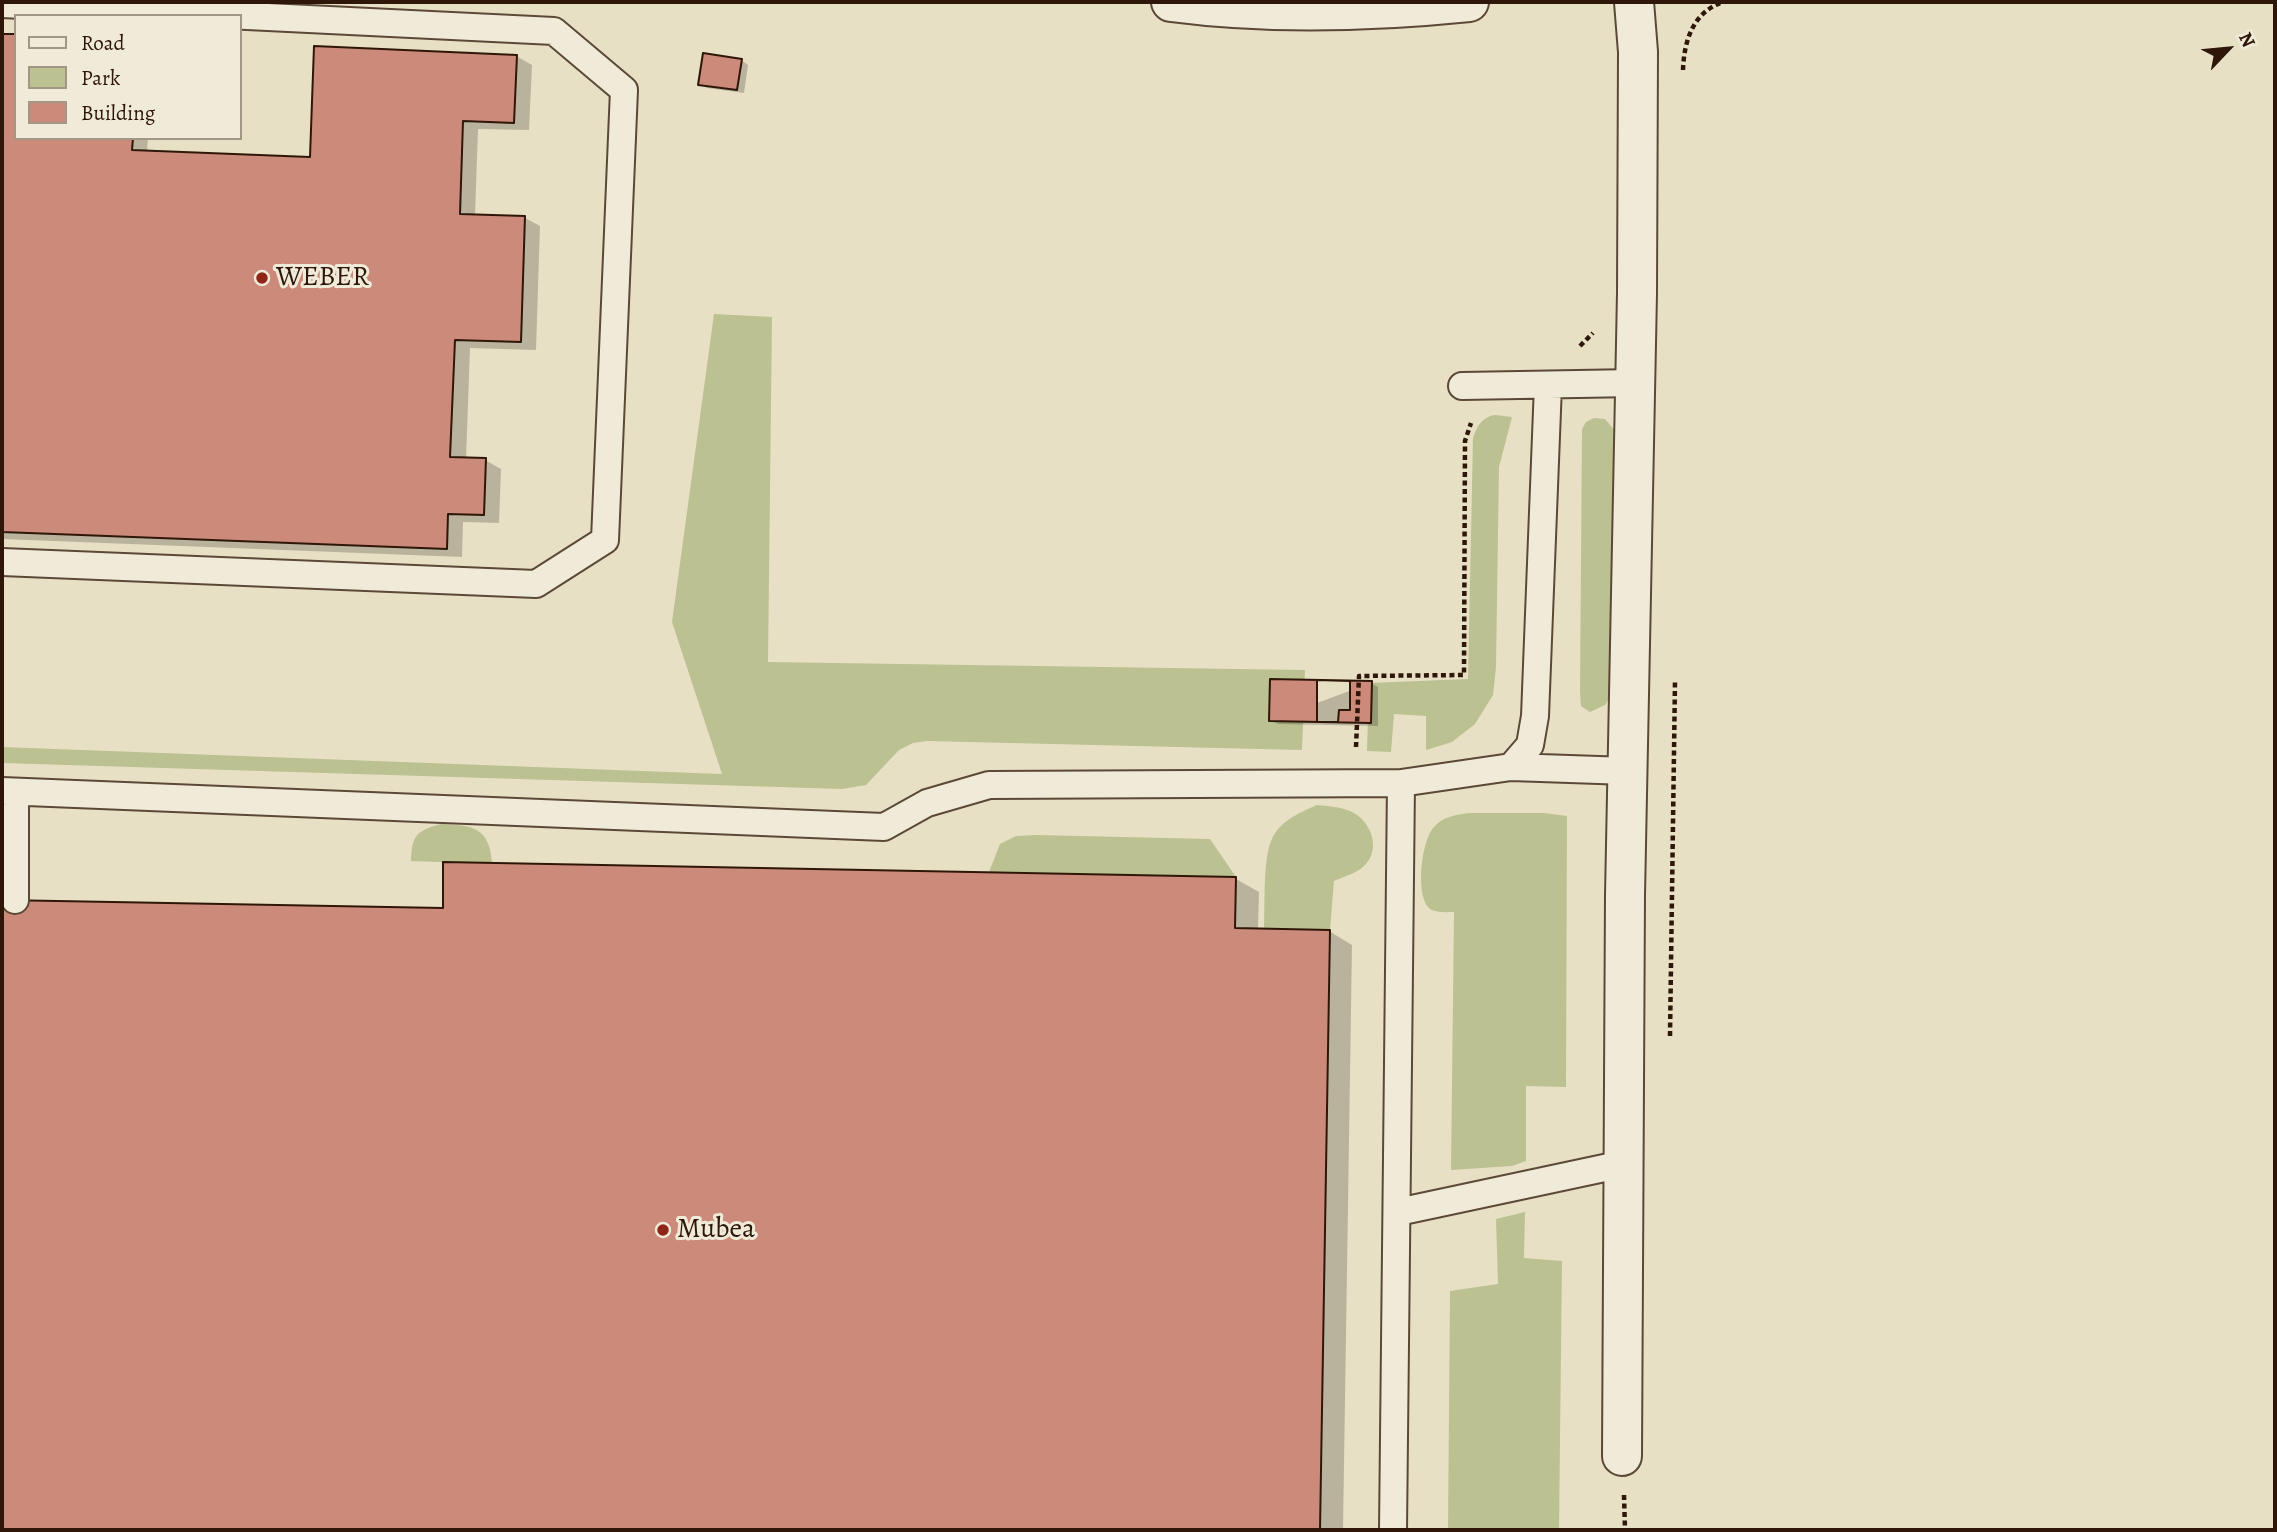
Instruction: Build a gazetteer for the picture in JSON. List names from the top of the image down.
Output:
{
  "places": ["WEBER", "Mubea"],
  "legend": ["Road", "Park", "Building"],
  "north": "top right"
}
